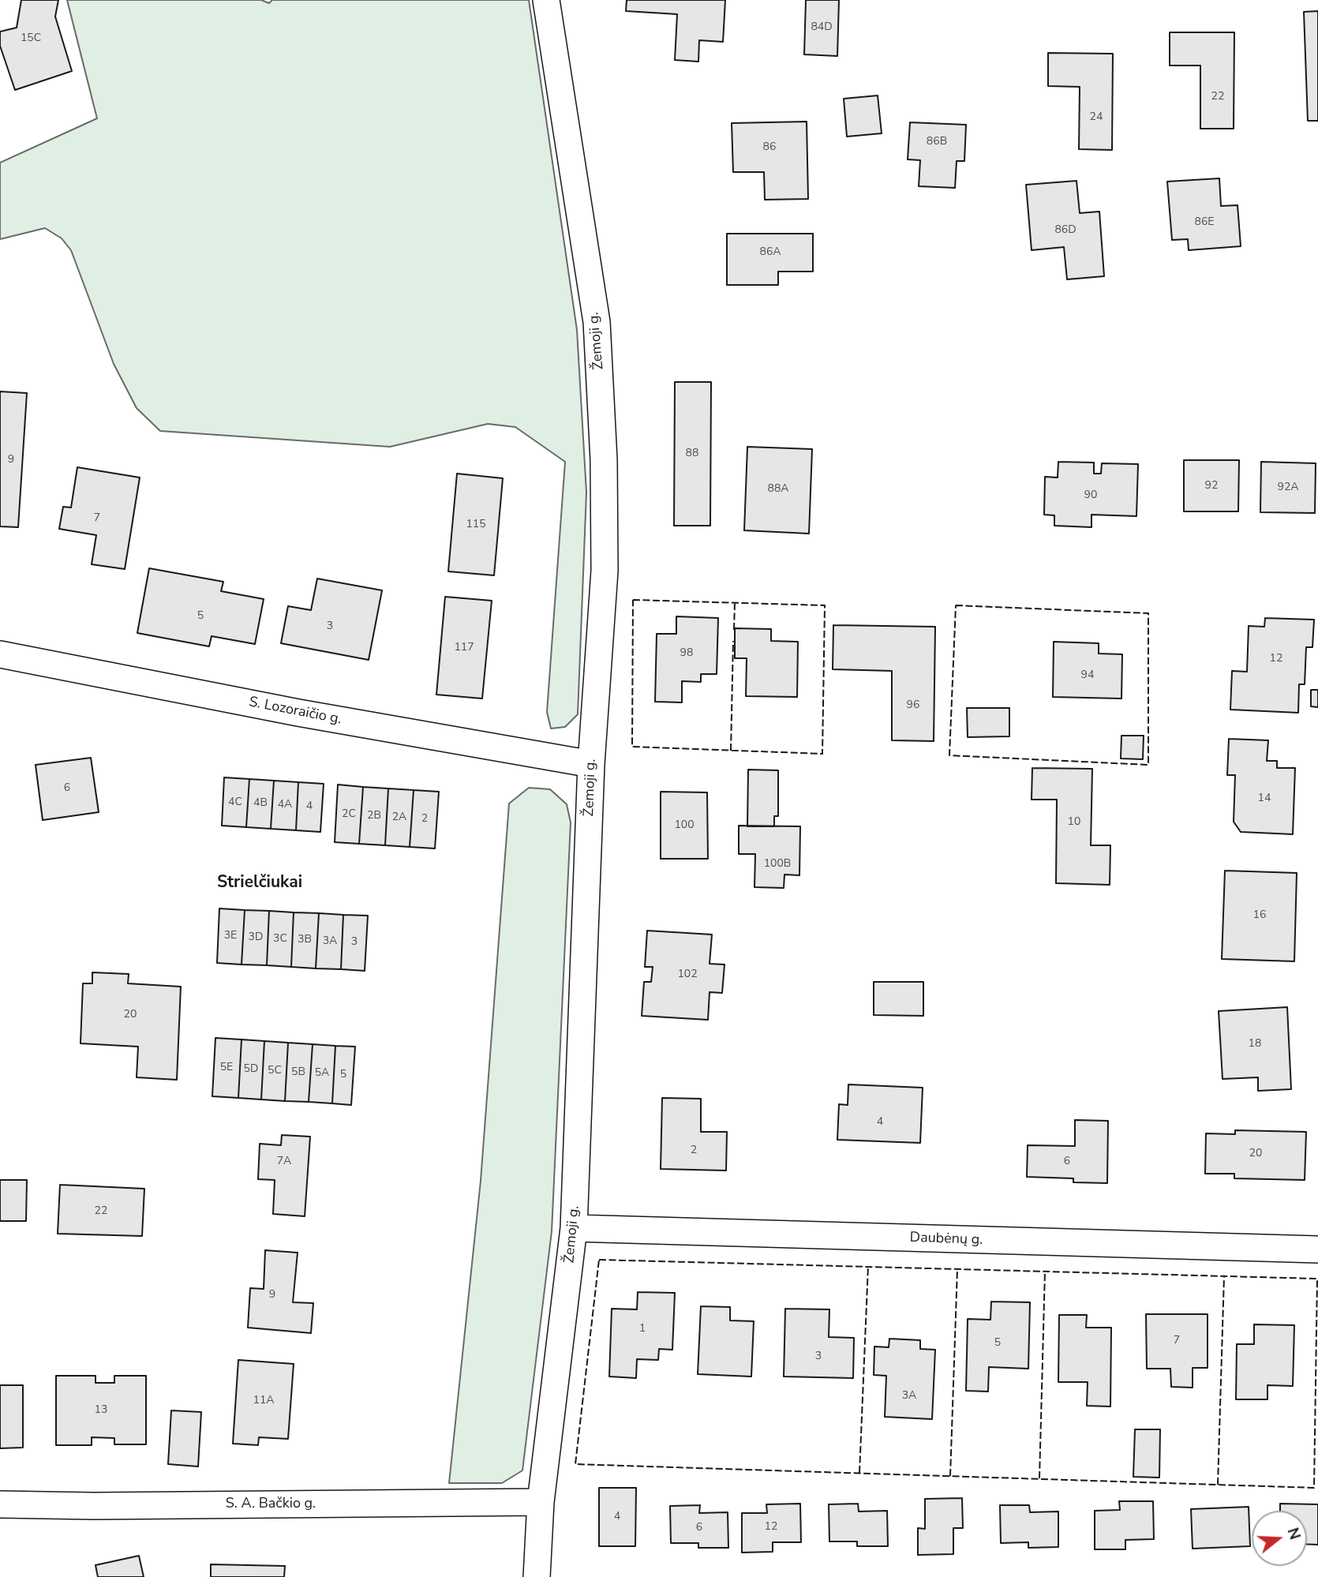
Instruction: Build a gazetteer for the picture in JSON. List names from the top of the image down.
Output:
{
  "streets": {
    "street": [
      "Žemoji g.",
      "S. Lozoraičio g.",
      "Daubėnų g.",
      "S. A. Bačkio g."
    ]
  },
  "crossings": [
    ["Žemoji g.", "S. Lozoraičio g."],
    ["Žemoji g.", "Daubėnų g."],
    ["Žemoji g.", "S. A. Bačkio g."]
  ],
  "districts": ["Strielčiukai"],
  "house_numbers": [
    "84D",
    "15C",
    "22",
    "24",
    "86B",
    "86",
    "86E",
    "86D",
    "86A",
    "88",
    "9",
    "92",
    "92A",
    "88A",
    "90",
    "7",
    "115",
    "5",
    "3",
    "117",
    "98",
    "12",
    "94",
    "96",
    "6",
    "14",
    "4C",
    "4B",
    "4A",
    "4",
    "2C",
    "2B",
    "2A",
    "2",
    "10",
    "100",
    "100B",
    "16",
    "3E",
    "3D",
    "3C",
    "3B",
    "3A",
    "3",
    "102",
    "20",
    "18",
    "5E",
    "5D",
    "5C",
    "5B",
    "5A",
    "5",
    "4",
    "2",
    "20",
    "7A",
    "6",
    "22",
    "9",
    "1",
    "7",
    "5",
    "3",
    "3A",
    "11A",
    "13",
    "4",
    "12",
    "6"
  ],
  "north": "right"
}
